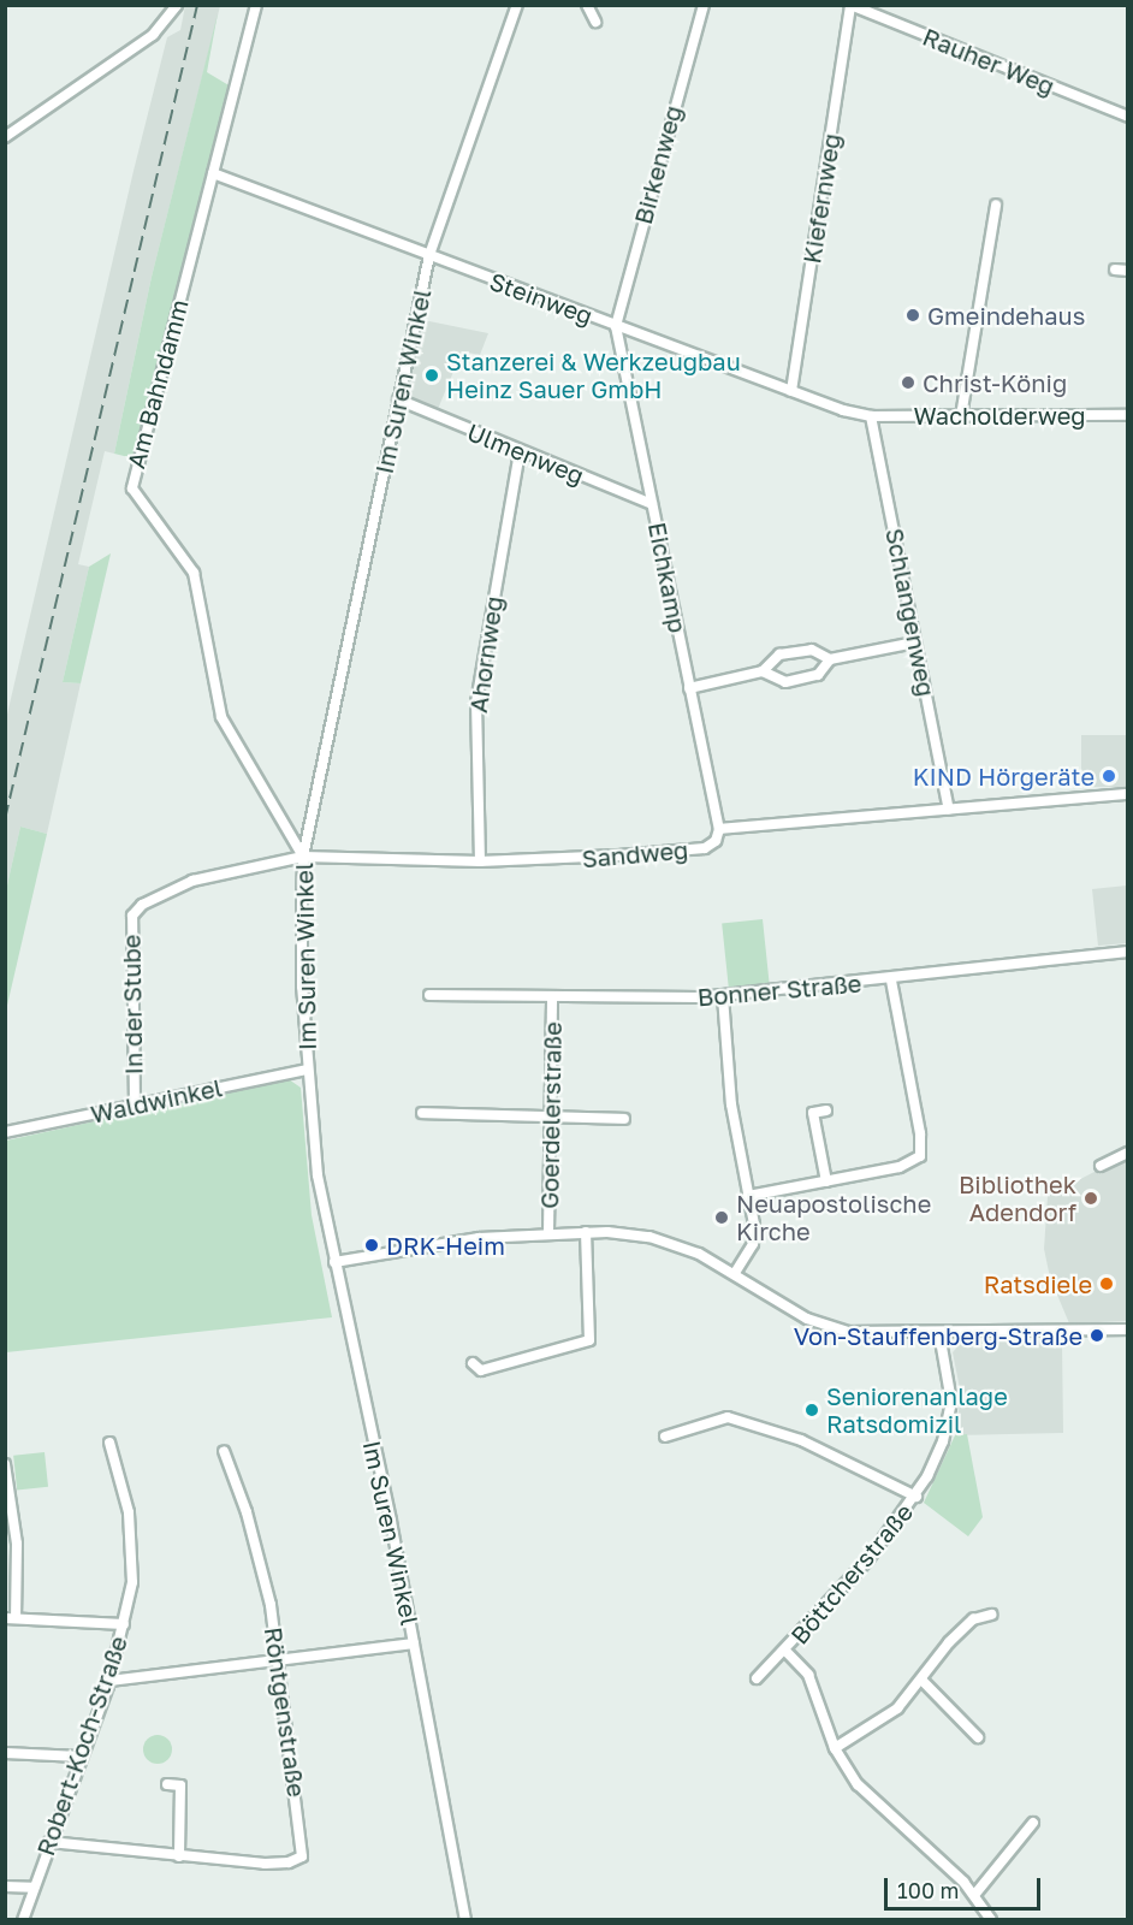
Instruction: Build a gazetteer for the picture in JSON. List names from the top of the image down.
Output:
{
  "streets": {
    "street": [
      "Rauher Weg",
      "Birkenweg",
      "Kiefernweg",
      "Steinweg",
      "Im Suren Winkel",
      "Am Bahndamm",
      "Wacholderweg",
      "Ulmenweg",
      "Eichkamp",
      "Schlangenweg",
      "Ahornweg",
      "Sandweg",
      "Bonner Straße",
      "In der Stube",
      "Waldwinkel",
      "Goerdelerstraße",
      "Böttcherstraße",
      "Röntgenstraße",
      "Robert-Koch-Straße"
    ]
  },
  "crossings": [
    ["Rauher Weg", "Kiefernweg"],
    ["Birkenweg", "Steinweg"],
    ["Birkenweg", "Eichkamp"],
    ["Kiefernweg", "Steinweg"],
    ["Steinweg", "Im Suren Winkel"],
    ["Steinweg", "Am Bahndamm"],
    ["Steinweg", "Wacholderweg"],
    ["Steinweg", "Eichkamp"],
    ["Steinweg", "Schlangenweg"],
    ["Im Suren Winkel", "Am Bahndamm"],
    ["Im Suren Winkel", "Ulmenweg"],
    ["Im Suren Winkel", "Sandweg"],
    ["Im Suren Winkel", "In der Stube"],
    ["Im Suren Winkel", "Waldwinkel"],
    ["Am Bahndamm", "Sandweg"],
    ["Am Bahndamm", "In der Stube"],
    ["Wacholderweg", "Schlangenweg"],
    ["Ulmenweg", "Eichkamp"],
    ["Ulmenweg", "Ahornweg"],
    ["Eichkamp", "Sandweg"],
    ["Schlangenweg", "Sandweg"],
    ["Ahornweg", "Sandweg"],
    ["Sandweg", "In der Stube"],
    ["Bonner Straße", "Goerdelerstraße"],
    ["In der Stube", "Waldwinkel"],
    ["Röntgenstraße", "Robert-Koch-Straße"]
  ],
  "places": [
    "Gmeindehaus",
    "Stanzerei & Werkzeugbau Heinz Sauer GmbH",
    "Christ-König",
    "KIND Hörgeräte",
    "Bibliothek Adendorf",
    "Neuapostolische Kirche",
    "DRK-Heim",
    "Ratsdiele",
    "Von-Stauffenberg-Straße",
    "Seniorenanlage Ratsdomizil"
  ],
  "scale_bar": "100 m"
}
